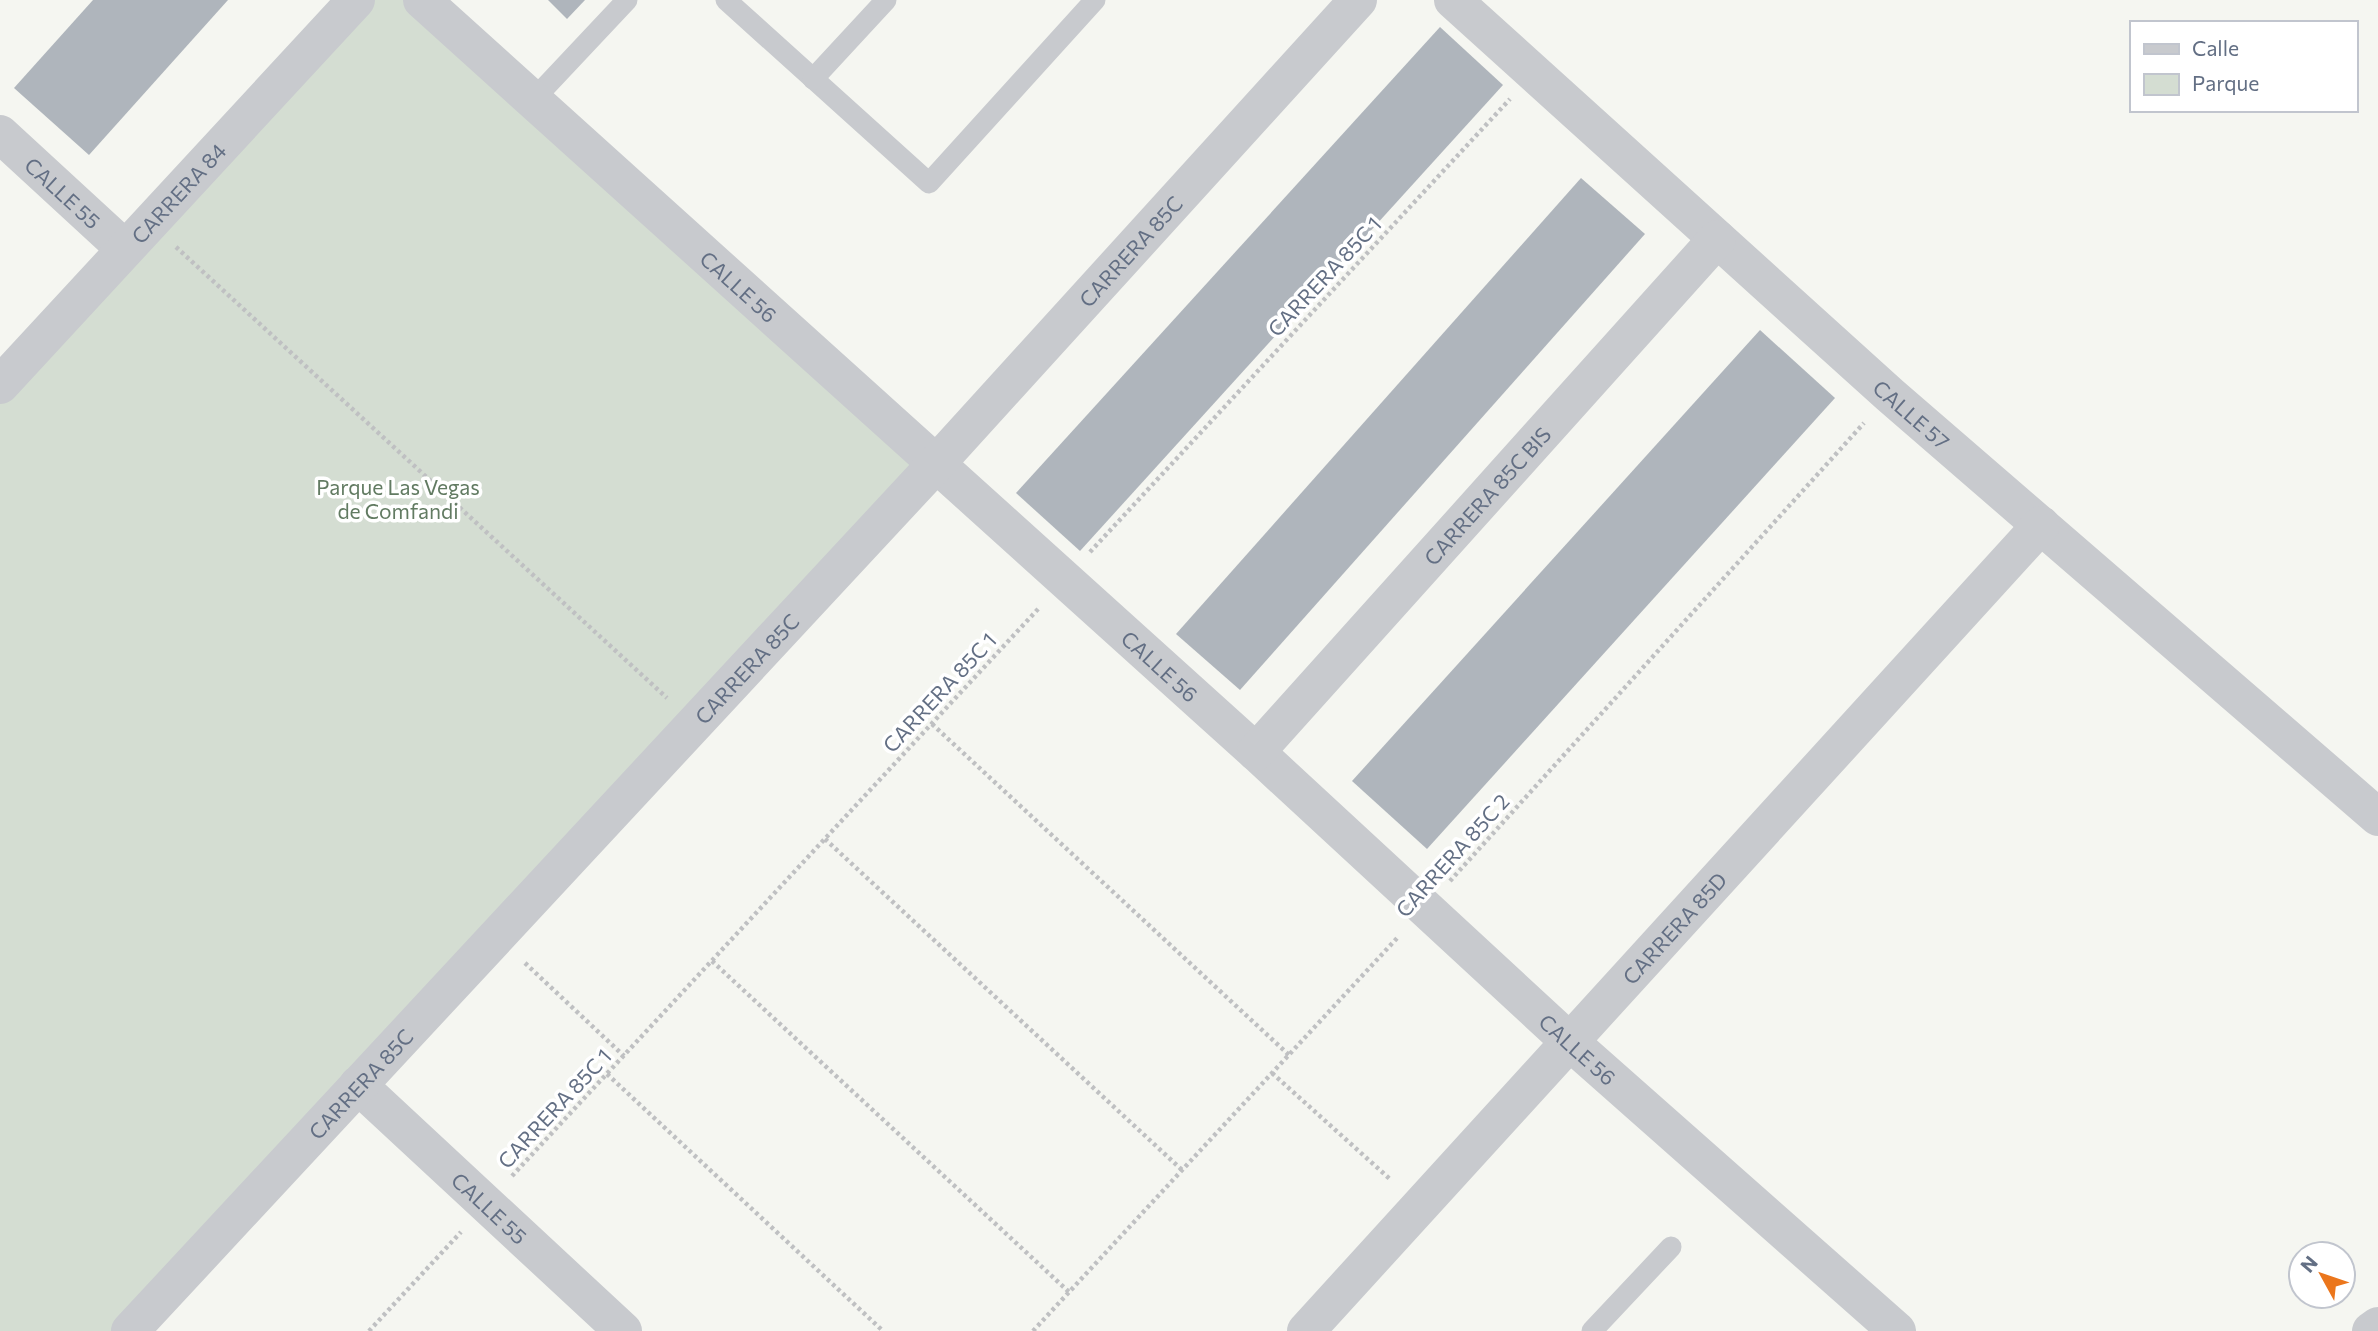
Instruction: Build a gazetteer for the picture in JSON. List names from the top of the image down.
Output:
{
  "streets": {
    "street": [
      "CALLE 55",
      "CARRERA 84",
      "CARRERA 85C",
      "CALLE 56",
      "CALLE 57",
      "CARRERA 85C BIS",
      "CARRERA 85D"
    ],
    "path": ["CARRERA 85C 1", "CARRERA 85C 2"]
  },
  "crossings": [
    ["CALLE 55", "CARRERA 84"],
    ["CALLE 55", "CARRERA 85C"],
    ["CALLE 55", "CARRERA 85C 1"],
    ["CARRERA 85C", "CALLE 56"],
    ["CARRERA 85C 1", "CALLE 56"],
    ["CARRERA 85C 1", "CALLE 57"],
    ["CALLE 56", "CARRERA 85C BIS"],
    ["CALLE 56", "CARRERA 85C 2"],
    ["CALLE 56", "CARRERA 85D"],
    ["CALLE 57", "CARRERA 85C BIS"],
    ["CALLE 57", "CARRERA 85C 2"],
    ["CALLE 57", "CARRERA 85D"]
  ],
  "parks": ["Parque Las Vegas de Comfandi"],
  "legend": ["Calle", "Parque"],
  "north": "top left"
}
